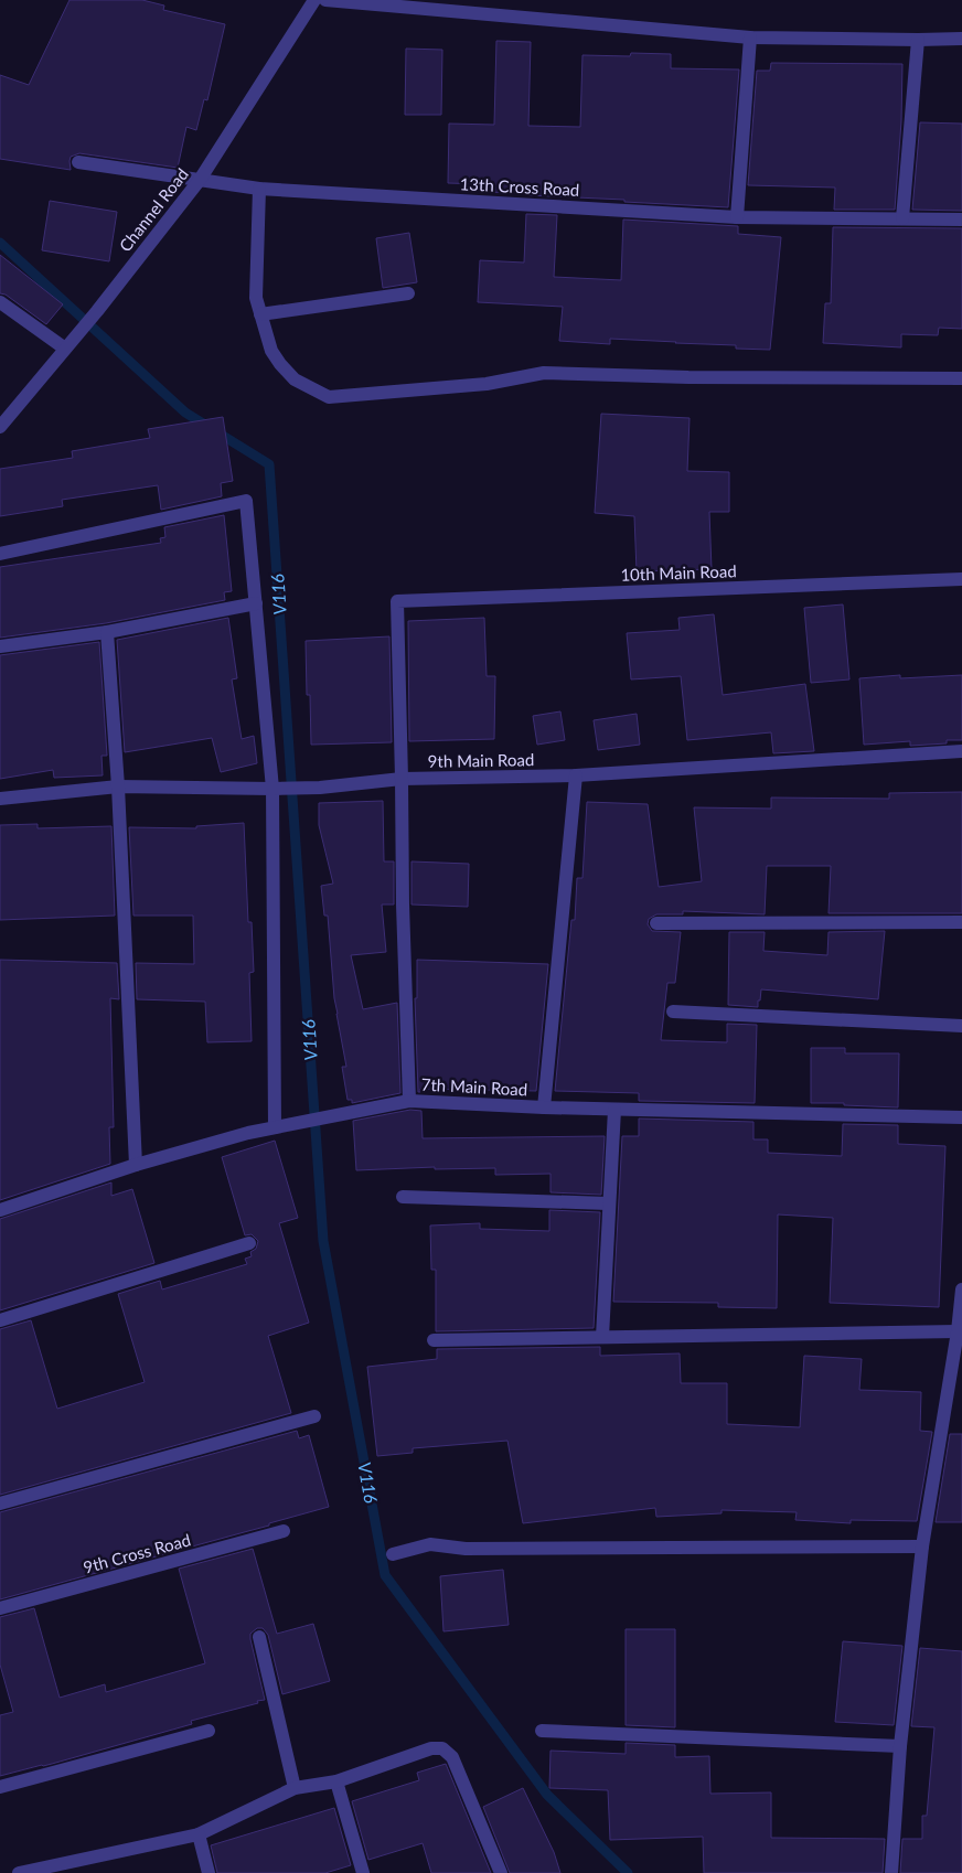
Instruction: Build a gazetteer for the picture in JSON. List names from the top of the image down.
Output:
{
  "streets": {
    "street": [
      "13th Cross Road",
      "Channel Road",
      "10th Main Road",
      "9th Main Road",
      "7th Main Road",
      "9th Cross Road"
    ]
  },
  "crossings": [
    ["13th Cross Road", "Channel Road"],
    ["10th Main Road", "9th Main Road"]
  ],
  "water": ["V116"]
}
